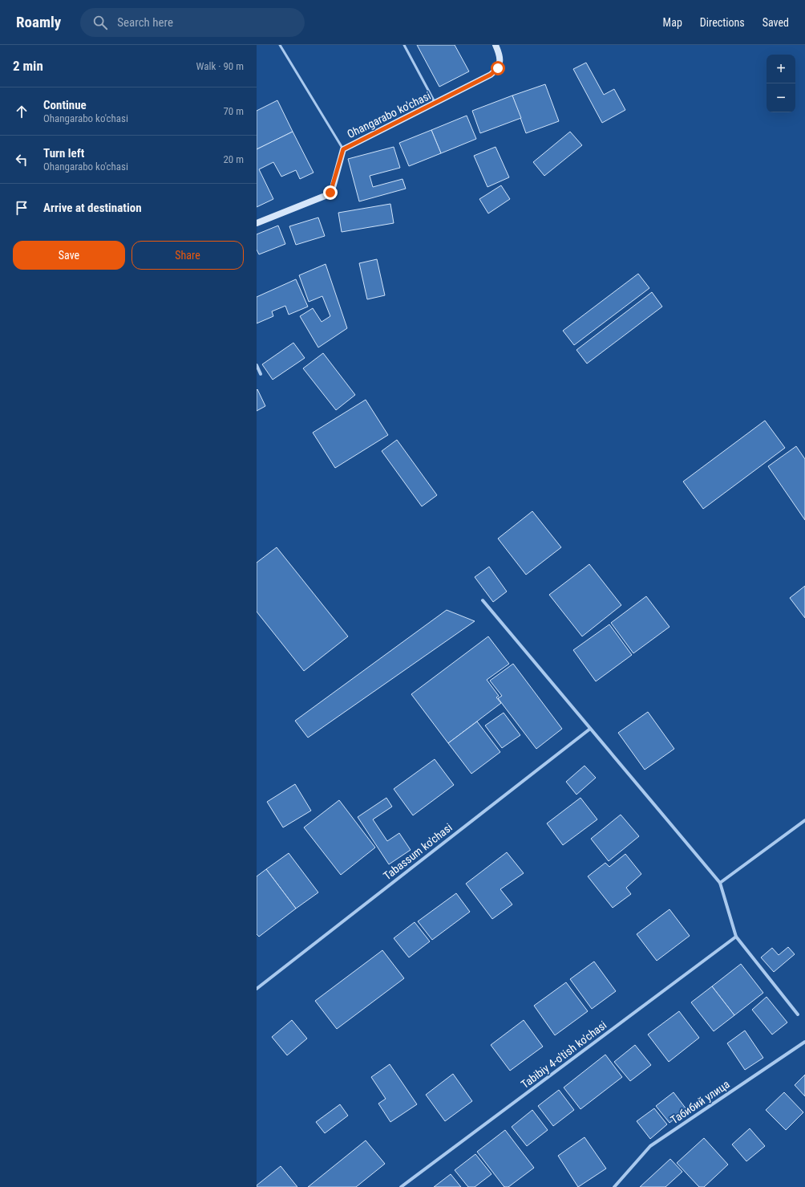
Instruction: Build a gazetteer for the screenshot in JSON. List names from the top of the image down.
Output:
{
  "streets": {
    "street": [
      "Ohangarabo ko'chasi",
      "Tabassum ko'chasi",
      "Tabibiy 4-o'tish ko'chasi",
      "Табибий улица"
    ]
  },
  "page": {
    "header": "Roamly",
    "search": "Search here",
    "nav": ["Map", "Directions", "Saved"],
    "heading": ["2 min", "Walk · 90 m"],
    "map_buttons": ["+", "−"],
    "list": [
      ["Continue", "Ohangarabo ko'chasi", "70 m"],
      ["Turn left", "Ohangarabo ko'chasi", "20 m"],
      "Arrive at destination"
    ],
    "buttons": ["Save", "Share"]
  }
}
